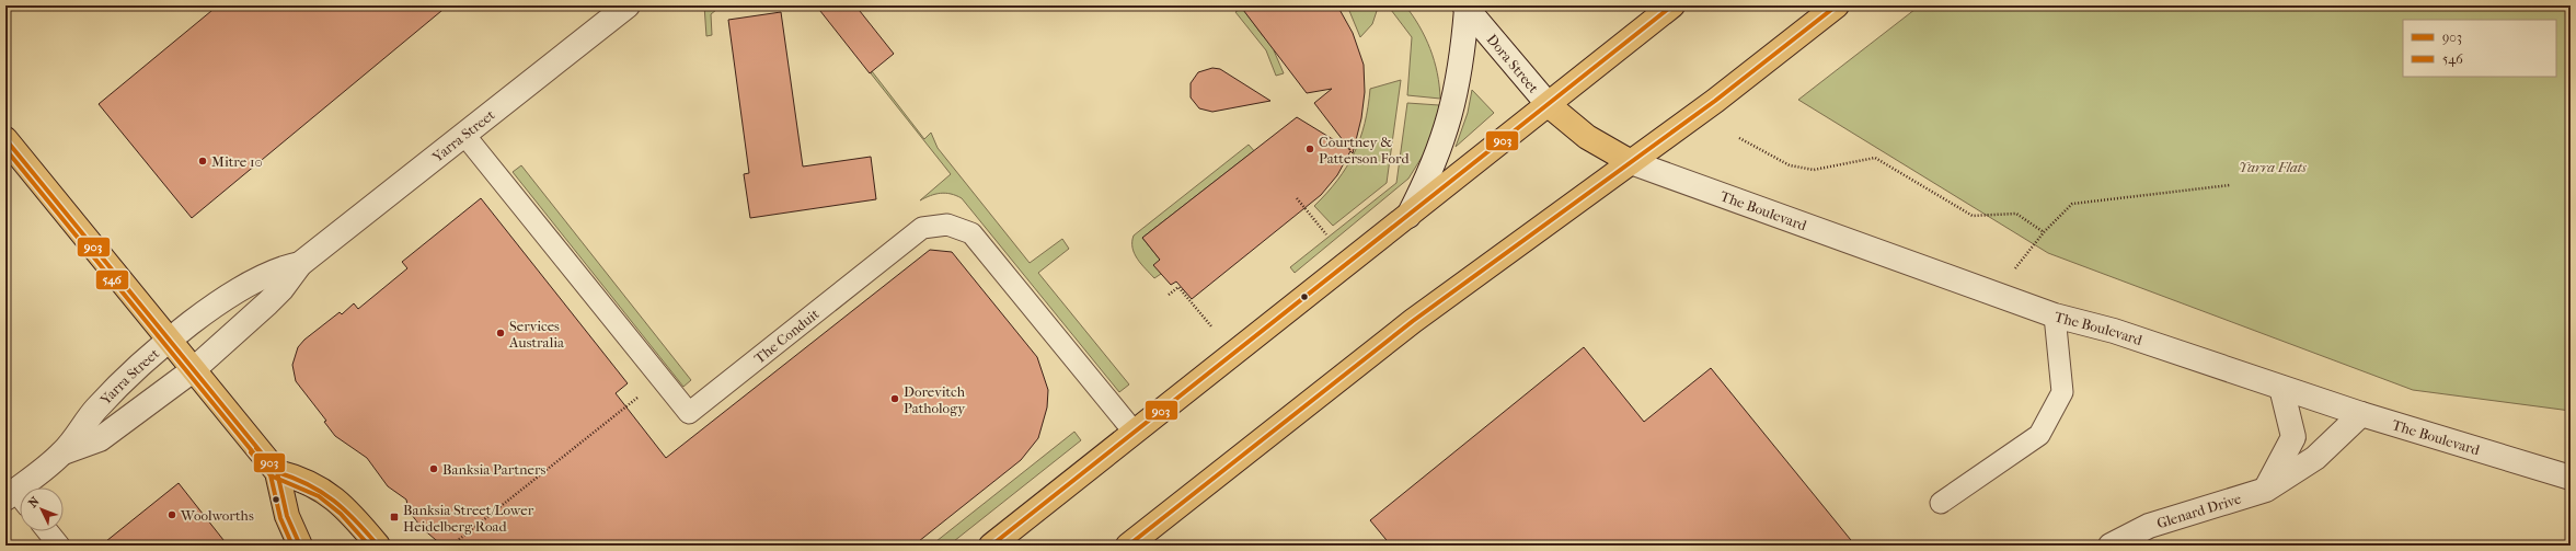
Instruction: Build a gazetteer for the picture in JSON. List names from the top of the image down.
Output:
{
  "streets": {
    "highway": ["Dora Street"],
    "street": ["Yarra Street", "The Boulevard", "Glenard Drive"],
    "lane": ["The Conduit"]
  },
  "crossings": [
    ["Dora Street", "The Boulevard"],
    ["Yarra Street", "The Conduit"],
    ["The Boulevard", "Glenard Drive"]
  ],
  "parks": ["Yarra Flats"],
  "places": {
    "other": [
      "Courtney & Patterson Ford",
      "Mitre 10",
      "Services Australia",
      "Dorevitch Pathology",
      "Banksia Partners",
      "Woolworths"
    ],
    "transit": ["Banksia Street/Lower Heidelberg Road"]
  },
  "lines": ["transit line 903", "transit line 546"],
  "legend": ["903", "546"],
  "north": "top left"
}
